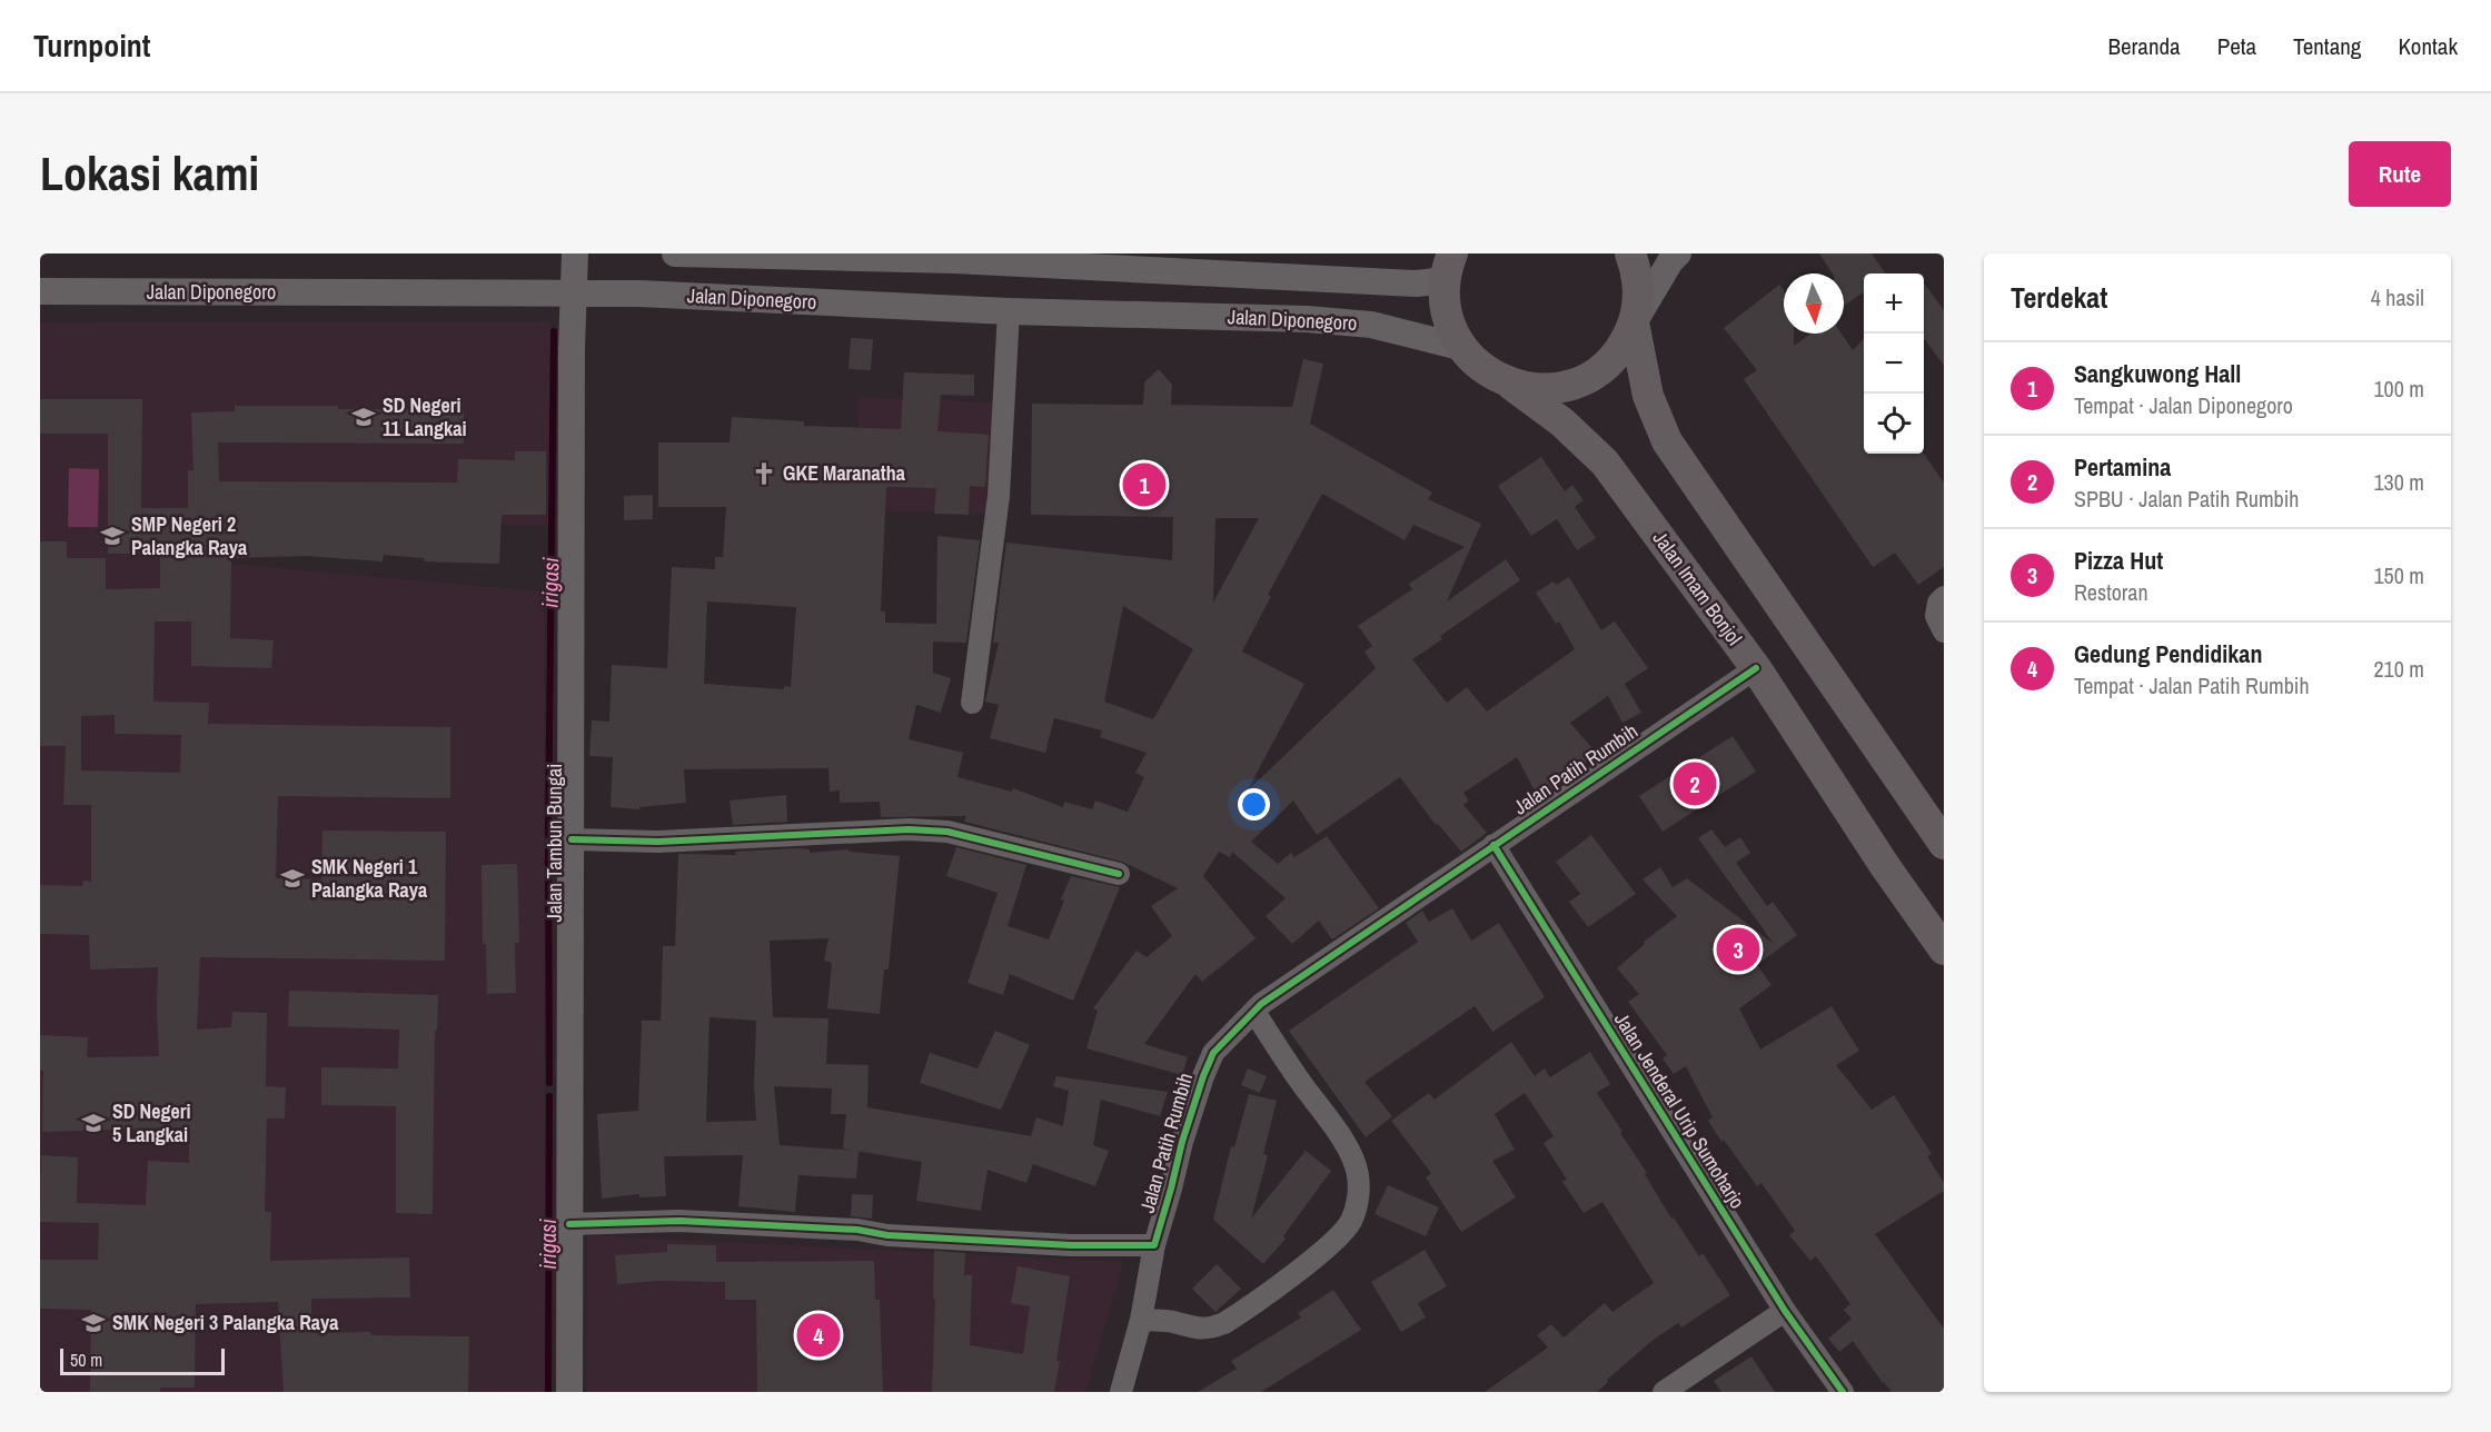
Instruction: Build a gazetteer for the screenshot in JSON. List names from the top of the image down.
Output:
{
  "streets": {
    "highway": ["Jalan Imam Bonjol"],
    "main road": ["Jalan Diponegoro", "Jalan Tambun Bungai"],
    "street": ["Jalan Patih Rumbih", "Jalan Jenderal Urip Sumoharjo"]
  },
  "crossings": [
    ["Jalan Diponegoro", "Jalan Tambun Bungai"],
    ["Jalan Imam Bonjol", "Jalan Patih Rumbih"],
    ["Jalan Patih Rumbih", "Jalan Tambun Bungai"],
    ["Jalan Patih Rumbih", "Jalan Jenderal Urip Sumoharjo"]
  ],
  "water": ["irigasi"],
  "places": {
    "school or university": [
      "SD Negeri 11 Langkai",
      "SMP Negeri 2 Palangka Raya",
      "SMK Negeri 1 Palangka Raya",
      "SD Negeri 5 Langkai",
      "SMK Negeri 3 Palangka Raya"
    ],
    "church": ["GKE Maranatha"]
  },
  "scale_bar": "50 m",
  "north": "bottom",
  "page": {
    "header": "Turnpoint",
    "nav": [
      "Beranda",
      "Peta",
      "Tentang",
      "Kontak"
    ],
    "buttons": "Rute",
    "title": "Lokasi kami",
    "heading": ["Terdekat", "4 hasil"],
    "map_buttons": ["+", "−"],
    "list": [
      {
        "mark": "1",
        "name": "Sangkuwong Hall",
        "note": "Tempat · Jalan Diponegoro",
        "value": "100 m"
      },
      {
        "mark": "2",
        "name": "Pertamina",
        "note": "SPBU · Jalan Patih Rumbih",
        "value": "130 m"
      },
      {
        "mark": "3",
        "name": "Pizza Hut",
        "note": "Restoran",
        "value": "150 m"
      },
      {
        "mark": "4",
        "name": "Gedung Pendidikan",
        "note": "Tempat · Jalan Patih Rumbih",
        "value": "210 m"
      }
    ],
    "pins": [
      "1",
      "2",
      "3",
      "4"
    ],
    "scale": "50 m"
  }
}
